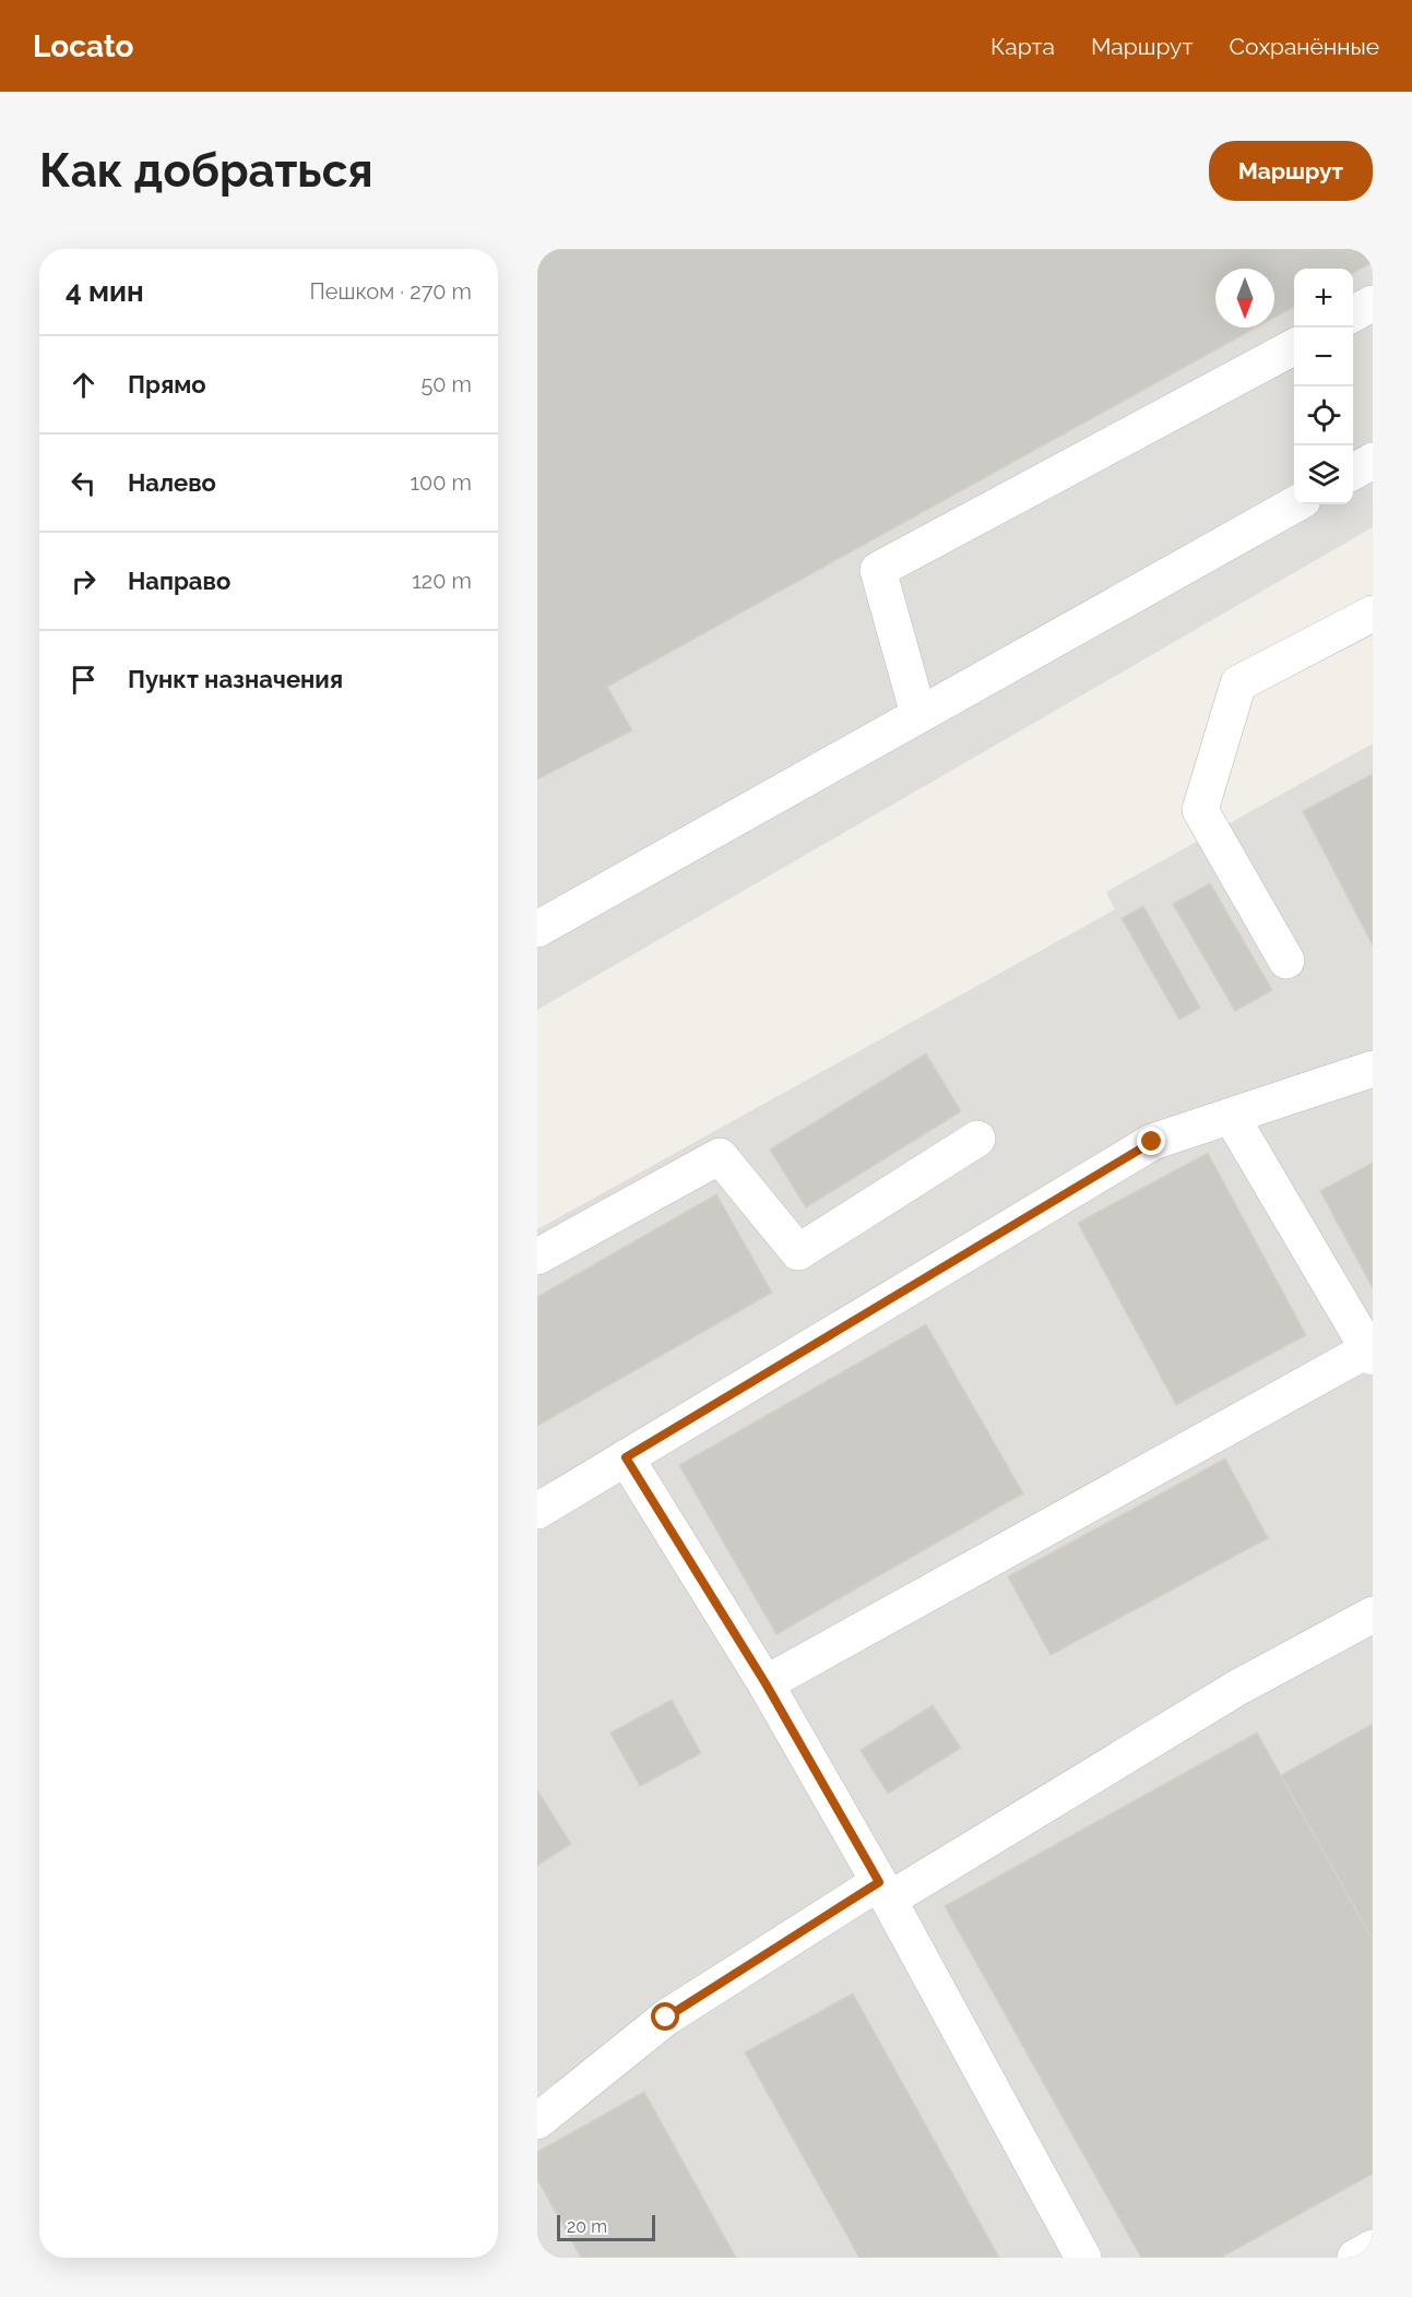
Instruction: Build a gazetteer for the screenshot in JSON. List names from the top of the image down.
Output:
{
  "scale_bar": "20 m",
  "north": "bottom",
  "page": {
    "header": "Locato",
    "nav": ["Карта", "Маршрут", "Сохранённые"],
    "buttons": "Маршрут",
    "title": "Как добраться",
    "heading": ["4 мин", "Пешком · 270 m"],
    "map_buttons": ["+", "−"],
    "list": [
      ["Прямо", "50 m"],
      ["Налево", "100 m"],
      ["Направо", "120 m"],
      "Пункт назначения"
    ],
    "scale": "20 m"
  }
}
